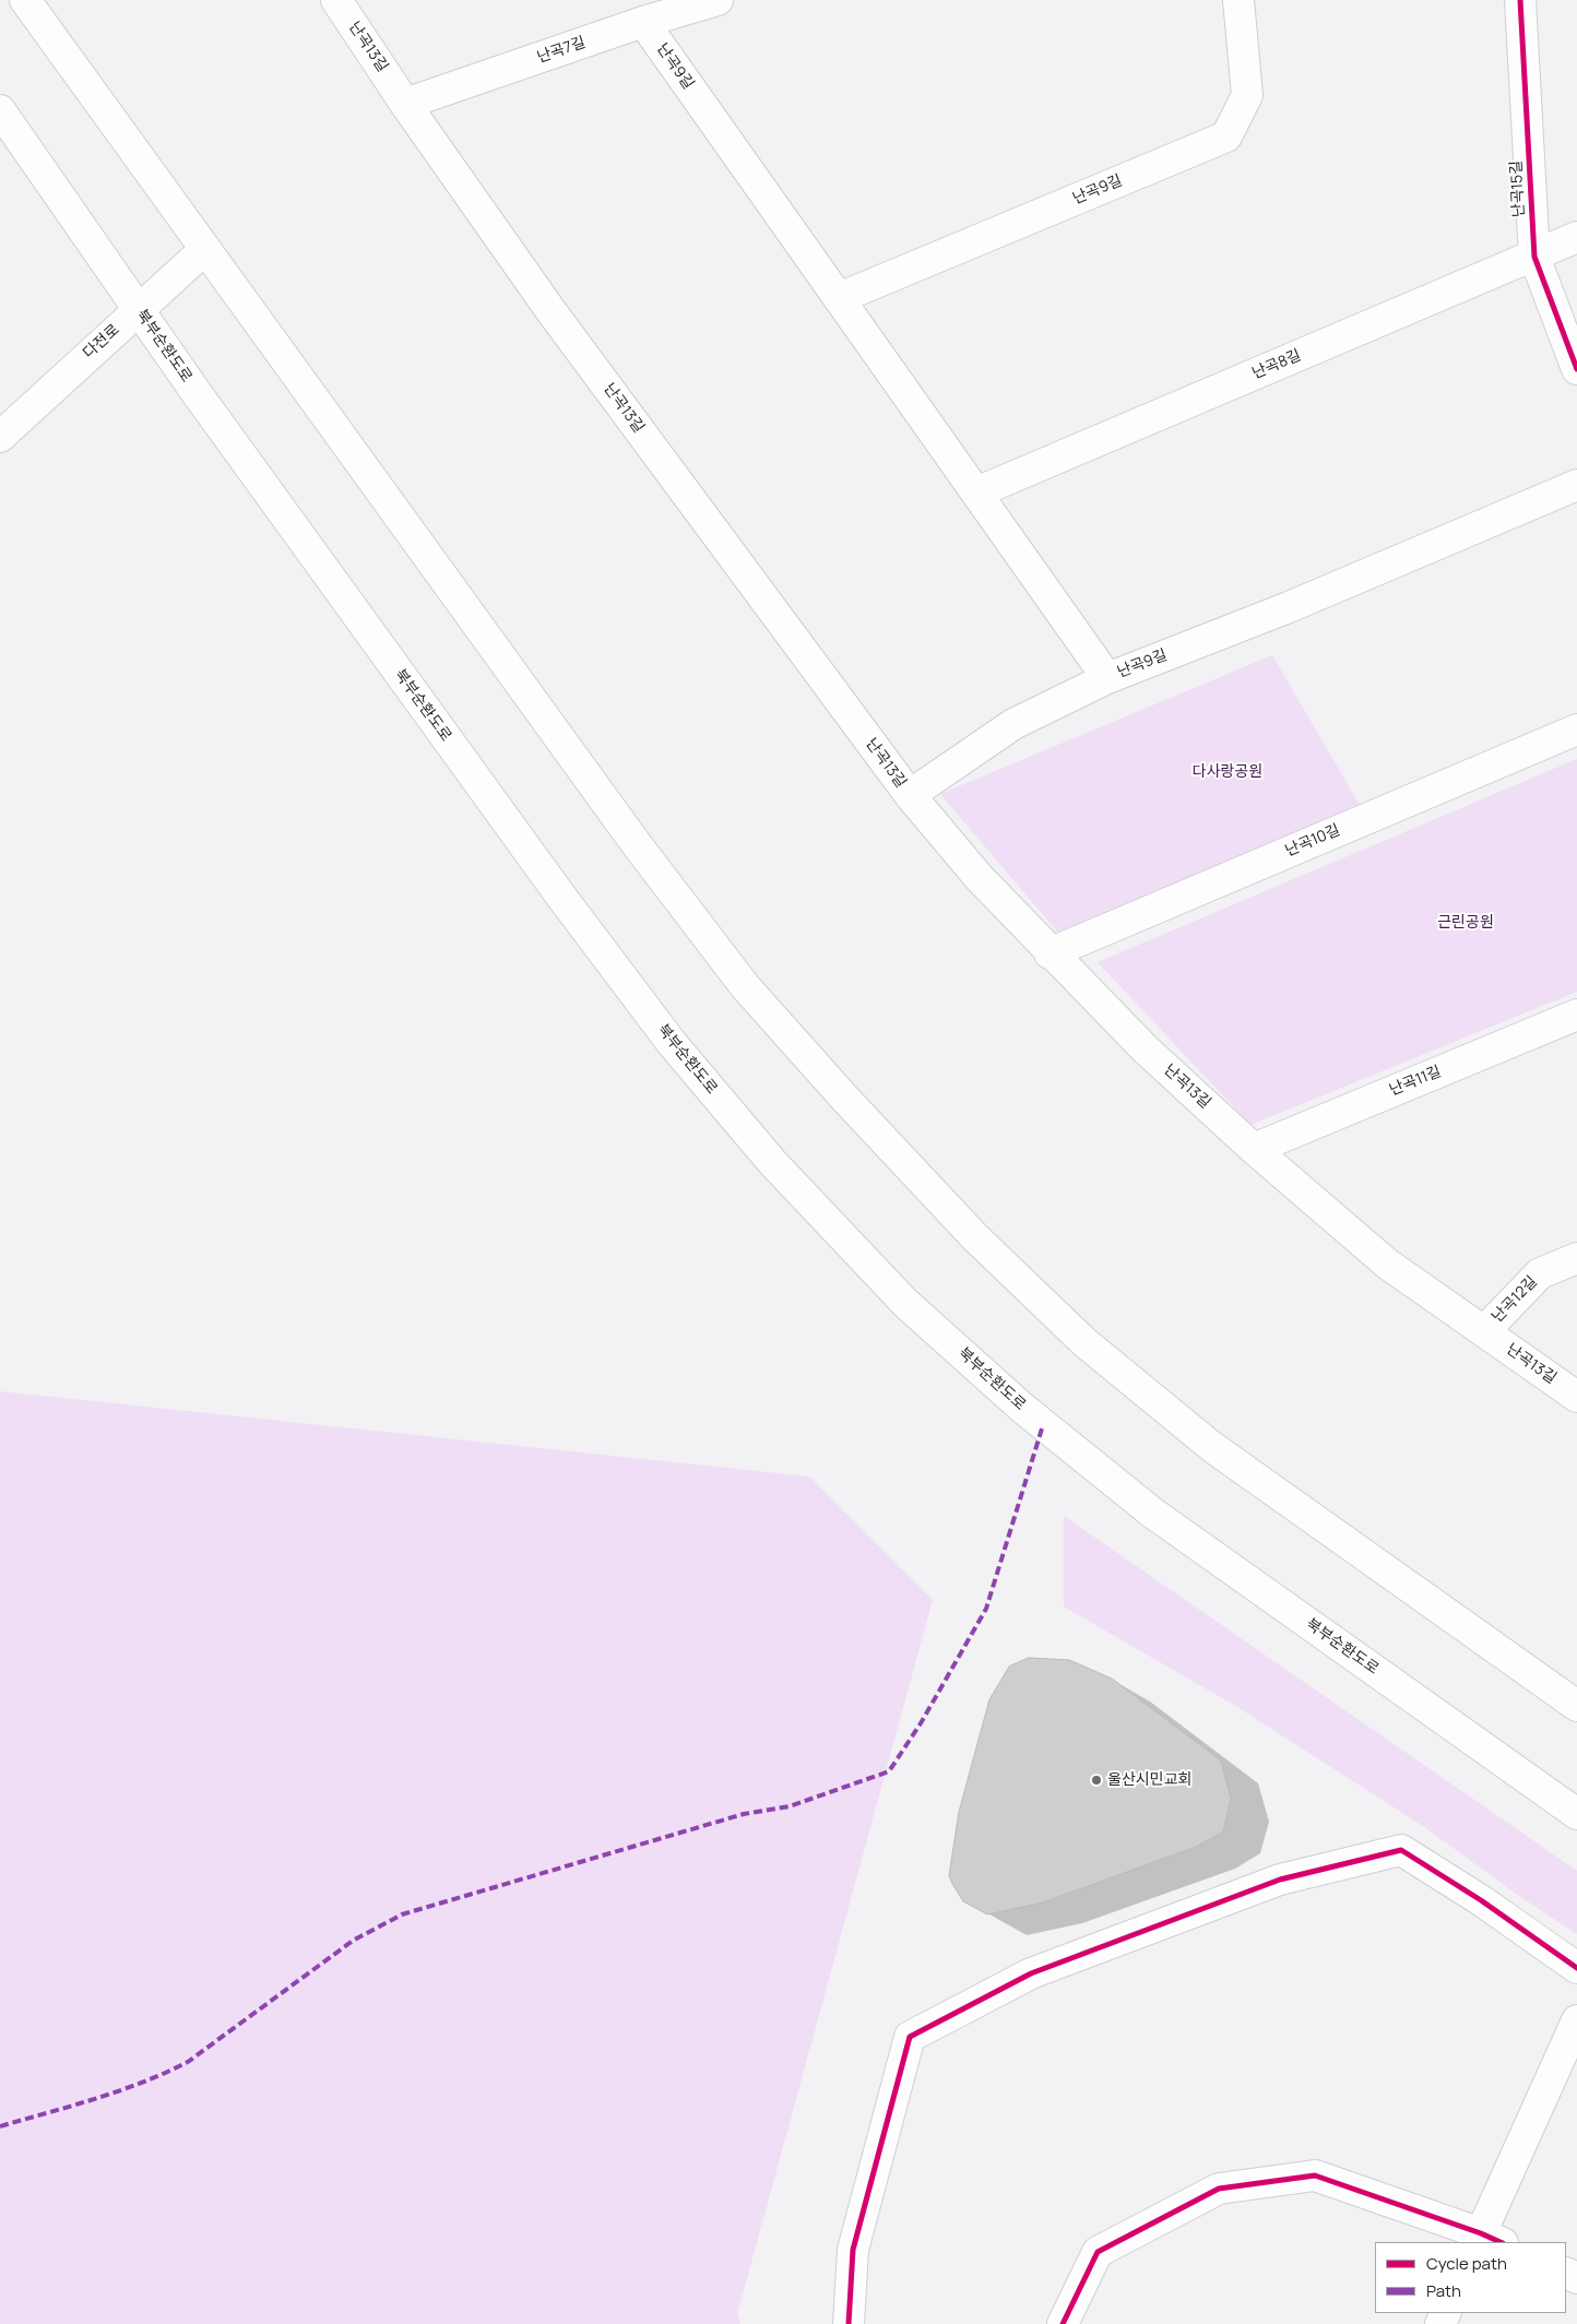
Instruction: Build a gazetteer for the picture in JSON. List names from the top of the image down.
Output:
{
  "streets": {
    "main road": [
      "난곡13길",
      "난곡7길",
      "난곡9길",
      "난곡15길",
      "다전로",
      "북부순환도로",
      "난곡8길",
      "난곡10길",
      "난곡11길",
      "난곡12길"
    ]
  },
  "crossings": [
    ["난곡13길", "난곡7길"],
    ["난곡13길", "난곡10길"],
    ["난곡13길", "난곡11길"],
    ["난곡13길", "난곡12길"],
    ["난곡7길", "난곡9길"],
    ["난곡9길", "난곡8길"],
    ["난곡15길", "난곡8길"],
    ["다전로", "북부순환도로"]
  ],
  "parks": ["다사랑공원", "근린공원"],
  "places": ["울산시민교회"],
  "legend": ["Cycle path", "Path"]
}
